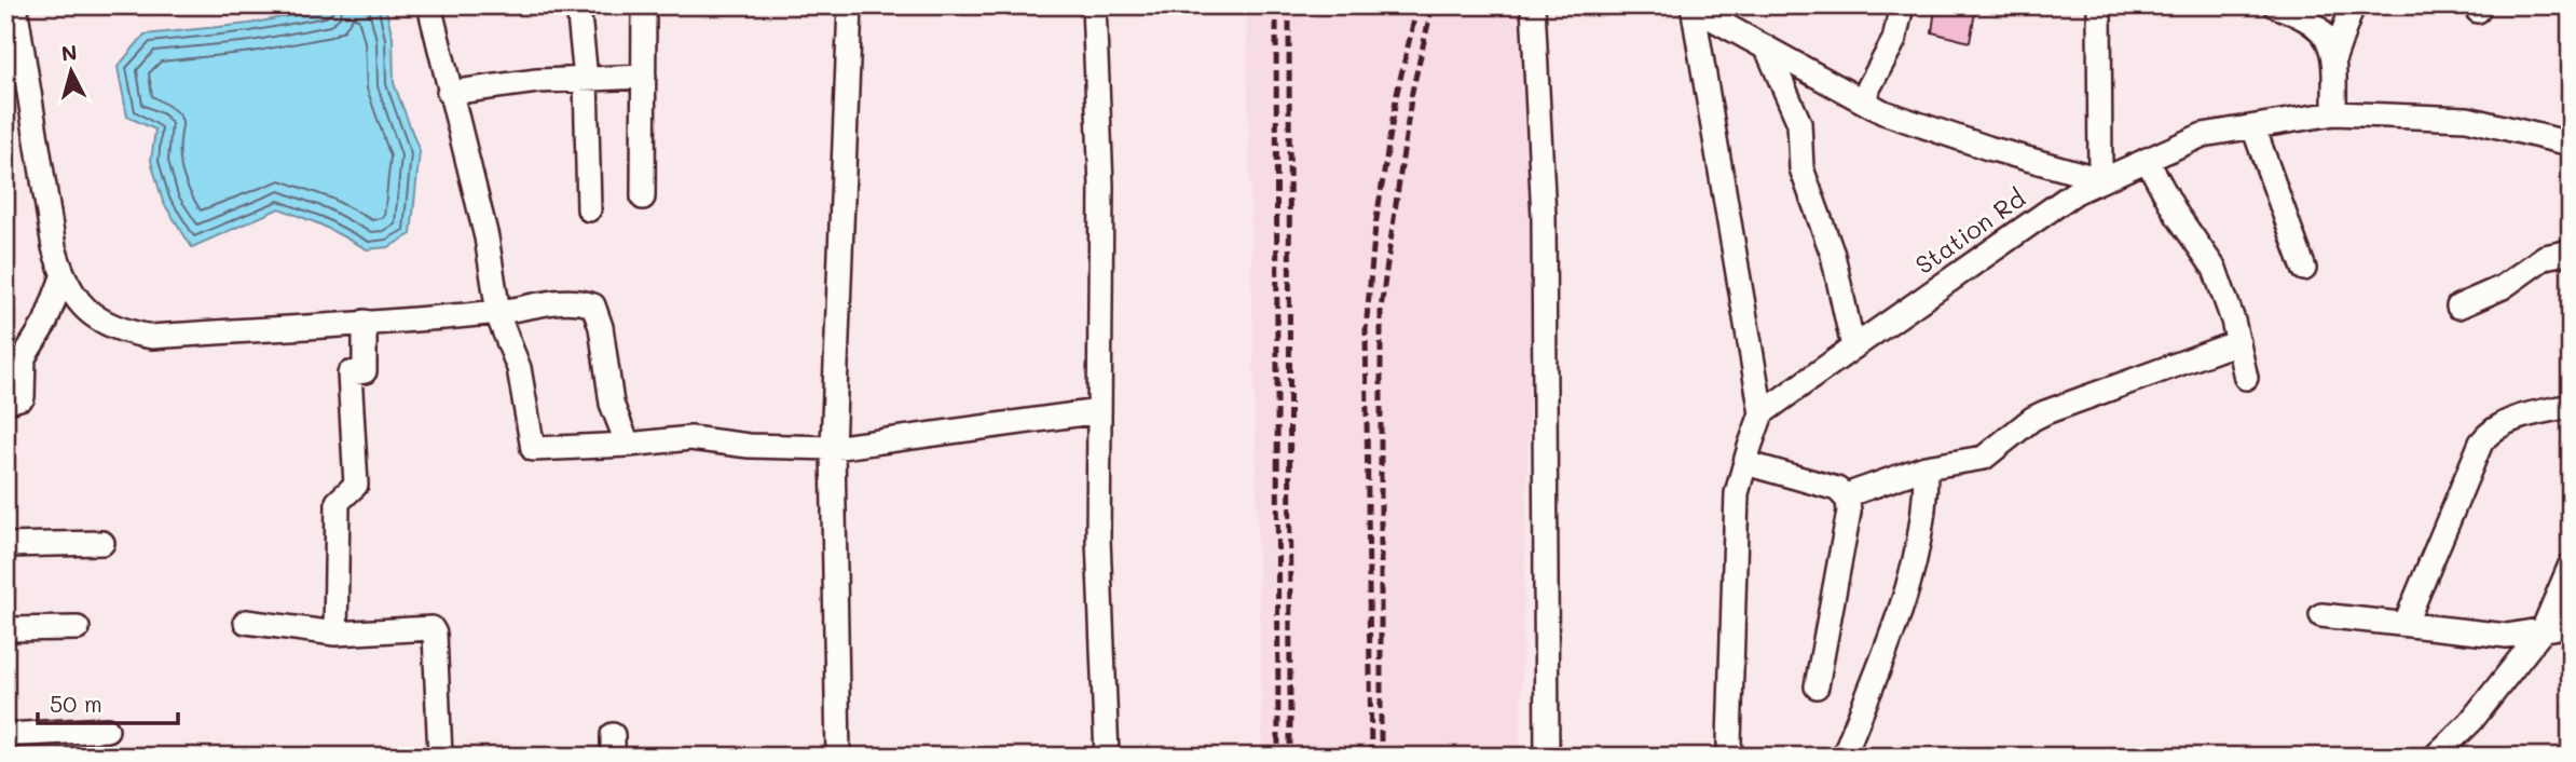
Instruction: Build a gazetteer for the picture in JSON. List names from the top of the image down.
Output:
{
  "streets": {
    "street": ["Station Rd"]
  },
  "scale_bar": "50 m",
  "north": "top"
}
